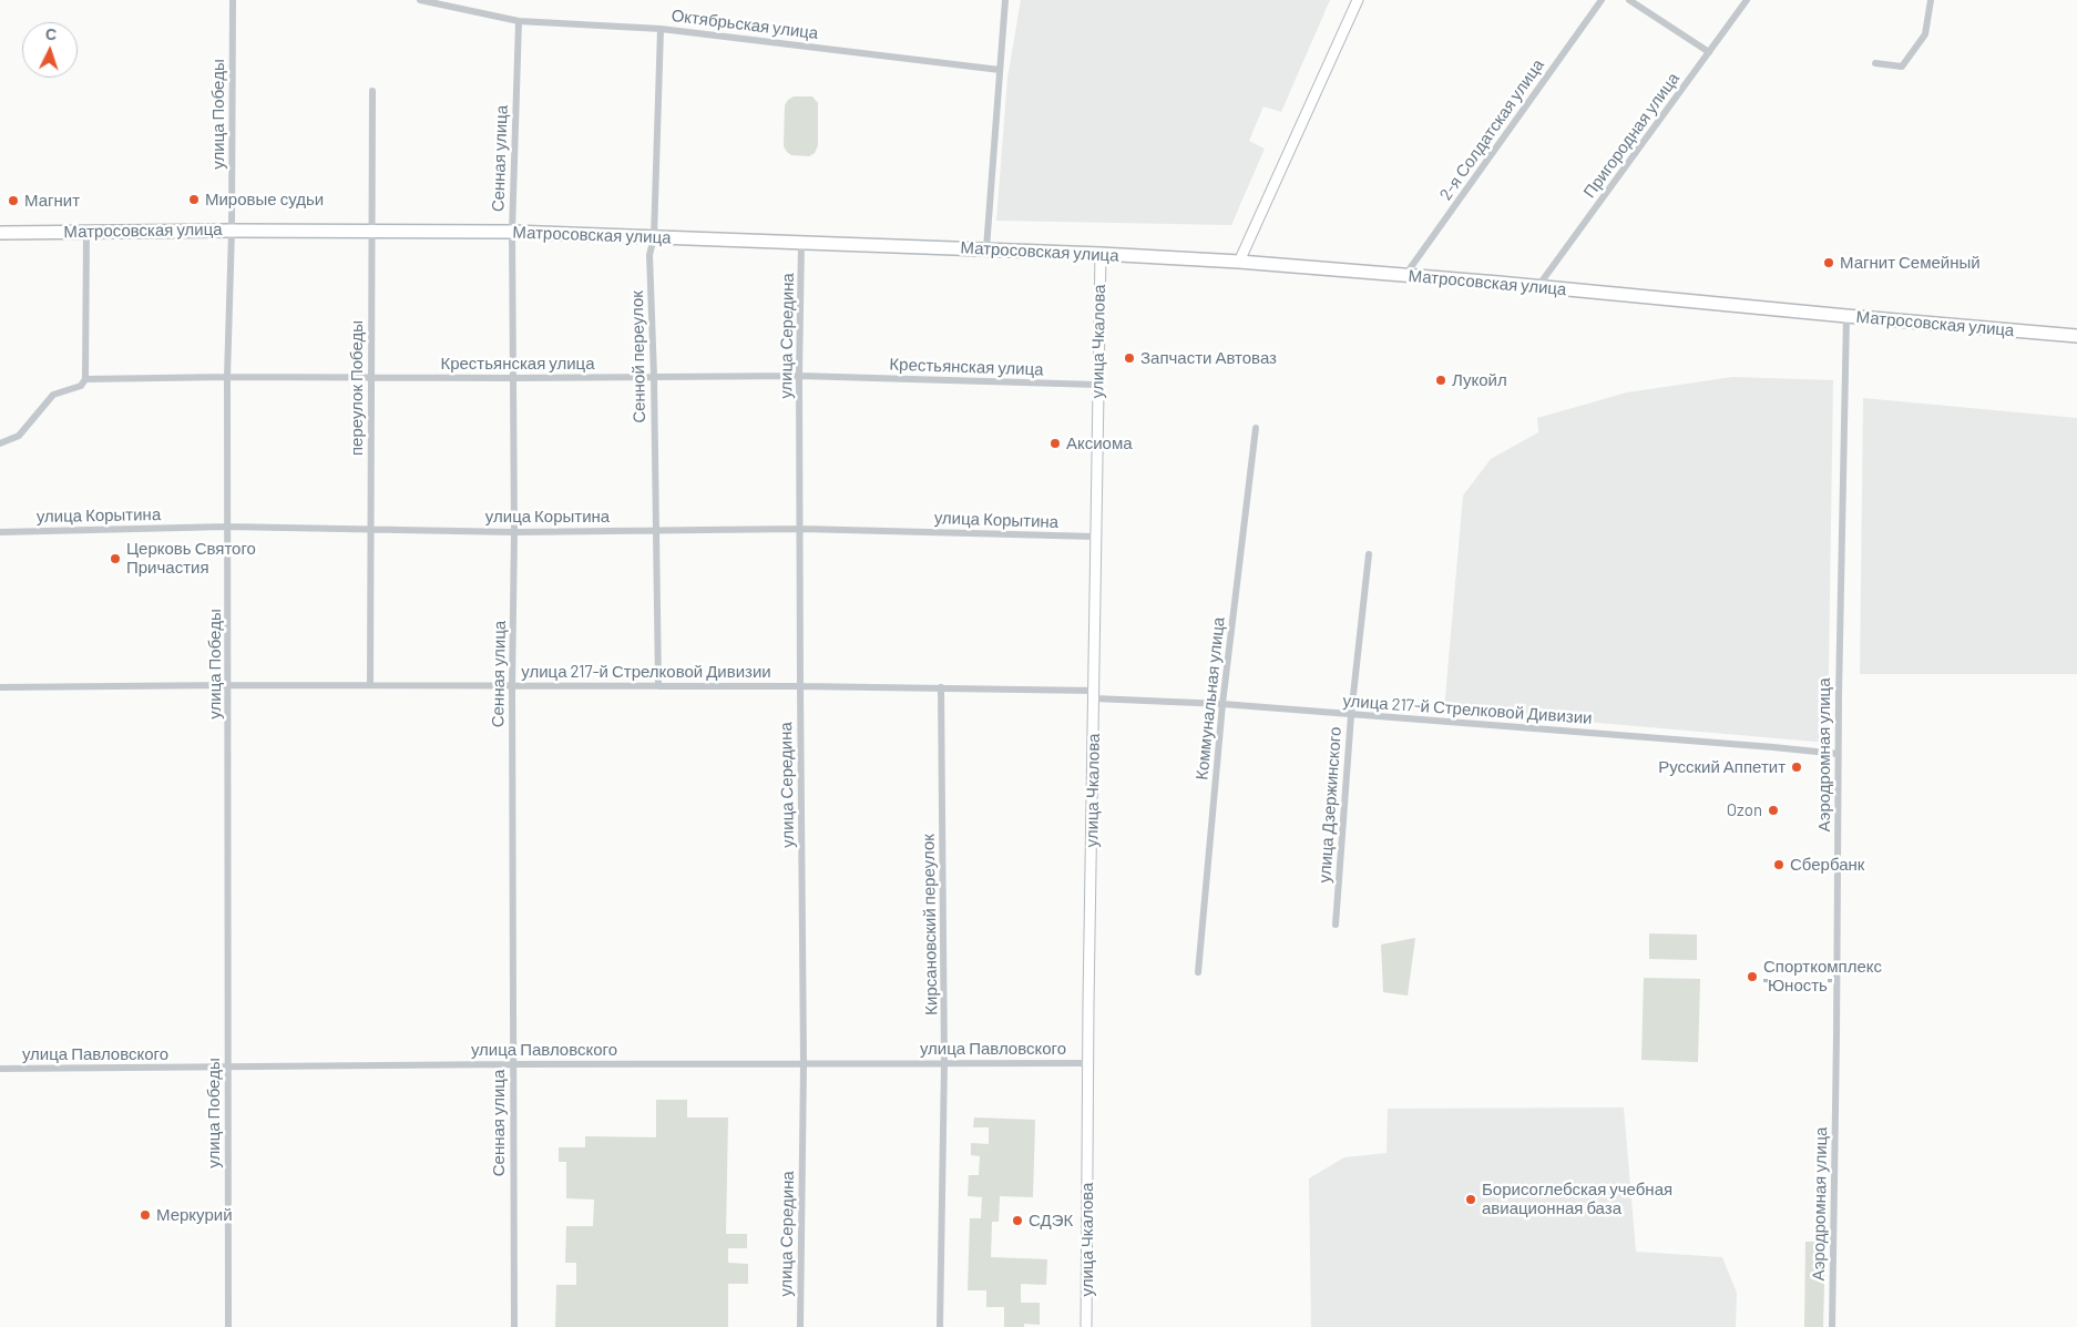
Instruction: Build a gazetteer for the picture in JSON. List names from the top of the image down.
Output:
{
  "streets": {
    "highway": ["Матросовская улица"],
    "street": [
      "Октябрьская улица",
      "улица Победы",
      "2-я Солдатская улица",
      "Пригородная улица",
      "Сенная улица",
      "улица Середина",
      "улица Чкалова",
      "Сенной переулок",
      "Крестьянская улица",
      "переулок Победы",
      "улица Корытина",
      "улица 217-й Стрелковой Дивизии",
      "Коммунальная улица",
      "Аэродромная улица",
      "улица Дзержинского",
      "Кирсановский переулок",
      "улица Павловского"
    ]
  },
  "crossings": [
    ["Октябрьская улица", "Сенная улица"],
    ["Октябрьская улица", "Сенной переулок"],
    ["улица Победы", "Матросовская улица"],
    ["улица Победы", "Крестьянская улица"],
    ["улица Победы", "улица Корытина"],
    ["улица Победы", "улица 217-й Стрелковой Дивизии"],
    ["улица Победы", "улица Павловского"],
    ["2-я Солдатская улица", "Матросовская улица"],
    ["Пригородная улица", "Матросовская улица"],
    ["Сенная улица", "Матросовская улица"],
    ["Сенная улица", "Крестьянская улица"],
    ["Сенная улица", "улица Корытина"],
    ["Сенная улица", "улица 217-й Стрелковой Дивизии"],
    ["Сенная улица", "улица Павловского"],
    ["Матросовская улица", "улица Середина"],
    ["Матросовская улица", "улица Чкалова"],
    ["Матросовская улица", "Сенной переулок"],
    ["Матросовская улица", "переулок Победы"],
    ["Матросовская улица", "Аэродромная улица"],
    ["улица Середина", "Крестьянская улица"],
    ["улица Середина", "улица Корытина"],
    ["улица Середина", "улица 217-й Стрелковой Дивизии"],
    ["улица Середина", "улица Павловского"],
    ["улица Чкалова", "Крестьянская улица"],
    ["улица Чкалова", "улица Корытина"],
    ["улица Чкалова", "улица 217-й Стрелковой Дивизии"],
    ["улица Чкалова", "улица Павловского"],
    ["Сенной переулок", "Крестьянская улица"],
    ["Сенной переулок", "улица Корытина"],
    ["Сенной переулок", "улица 217-й Стрелковой Дивизии"],
    ["Крестьянская улица", "переулок Победы"],
    ["переулок Победы", "улица Корытина"],
    ["переулок Победы", "улица 217-й Стрелковой Дивизии"],
    ["улица 217-й Стрелковой Дивизии", "Коммунальная улица"],
    ["улица 217-й Стрелковой Дивизии", "Аэродромная улица"],
    ["улица 217-й Стрелковой Дивизии", "улица Дзержинского"],
    ["улица 217-й Стрелковой Дивизии", "Кирсановский переулок"],
    ["Кирсановский переулок", "улица Павловского"]
  ],
  "places": [
    "Мировые судьи",
    "Магнит",
    "Магнит Семейный",
    "Запчасти Автоваз",
    "Лукойл",
    "Аксиома",
    "Церковь Святого Причастия",
    "Русский Аппетит",
    "Ozon",
    "Сбербанк",
    "Спорткомплекс \"Юность\"",
    "Борисоглебская учебная авиационная база",
    "Меркурий",
    "СДЭК"
  ],
  "north": "top"
}
